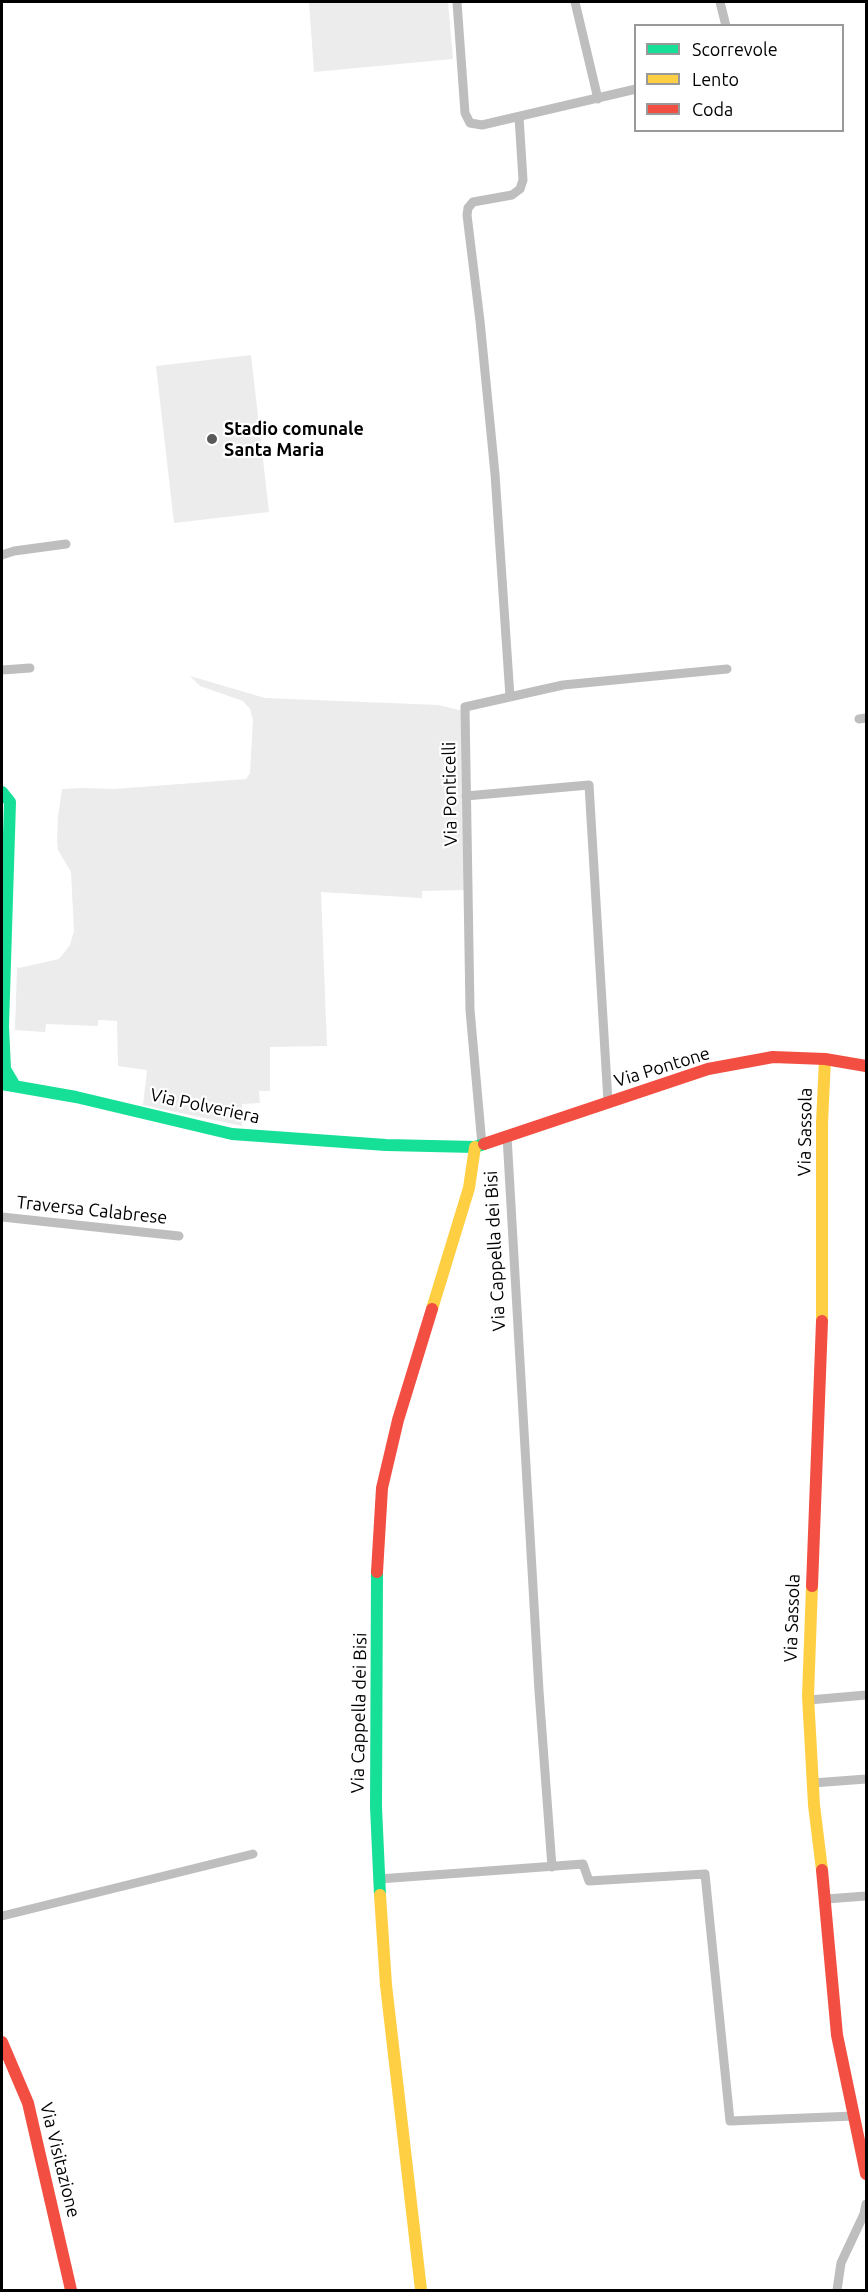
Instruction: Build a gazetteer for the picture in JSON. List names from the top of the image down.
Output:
{
  "streets": {
    "street": [
      "Via Ponticelli",
      "Via Pontone",
      "Via Polveriera",
      "Via Sassola",
      "Traversa Calabrese",
      "Via Cappella dei Bisi",
      "Via Visitazione"
    ]
  },
  "crossings": [
    ["Via Ponticelli", "Via Pontone"],
    ["Via Ponticelli", "Via Polveriera"],
    ["Via Ponticelli", "Via Cappella dei Bisi"],
    ["Via Pontone", "Via Polveriera"],
    ["Via Pontone", "Via Sassola"],
    ["Via Pontone", "Via Cappella dei Bisi"],
    ["Via Polveriera", "Via Cappella dei Bisi"]
  ],
  "places": ["Stadio comunale Santa Maria"],
  "legend": ["Scorrevole", "Lento", "Coda"]
}
